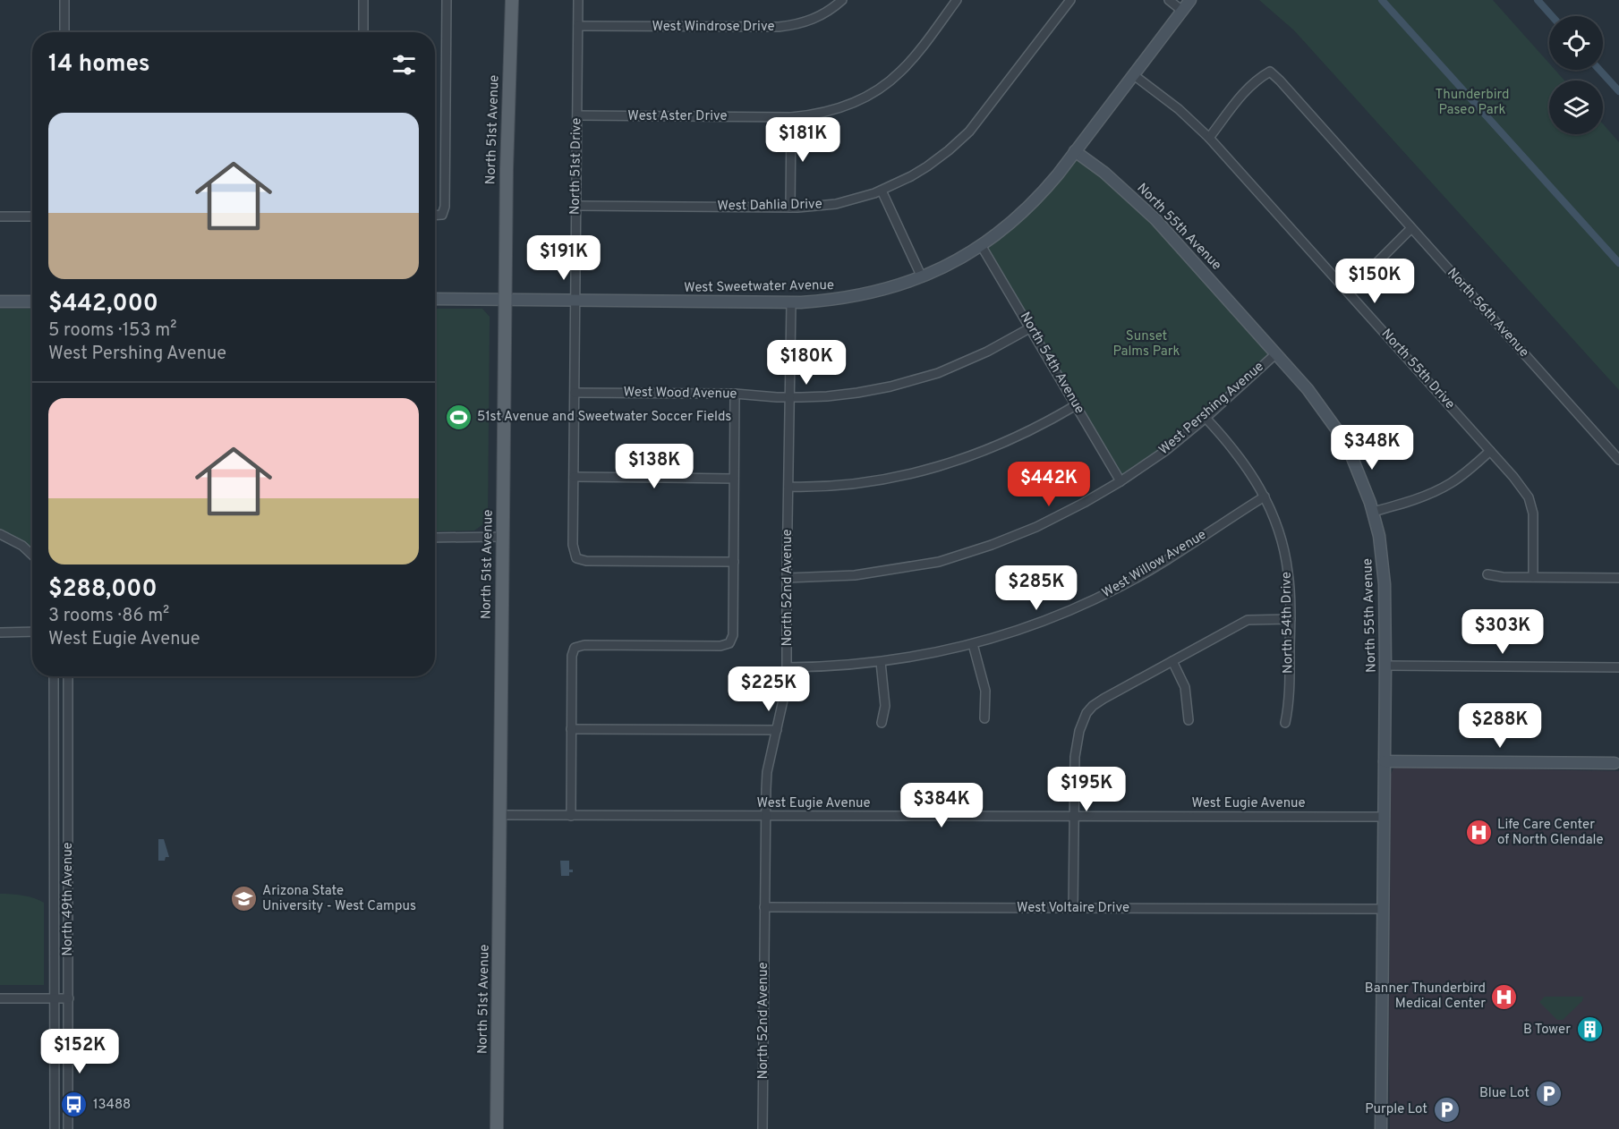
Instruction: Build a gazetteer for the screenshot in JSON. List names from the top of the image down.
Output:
{
  "streets": {
    "main road": ["North 51st Avenue"],
    "street": [
      "West Windrose Drive",
      "West Aster Drive",
      "North 51st Drive",
      "West Dahlia Drive",
      "North 55th Avenue",
      "West Sweetwater Avenue",
      "North 56th Avenue",
      "North 54th Avenue",
      "North 55th Drive",
      "West Wood Avenue",
      "West Pershing Avenue",
      "West Willow Avenue",
      "North 52nd Avenue",
      "North 54th Drive",
      "West Eugie Avenue",
      "North 49th Avenue",
      "West Voltaire Drive"
    ]
  },
  "crossings": [
    ["West Windrose Drive", "North 51st Drive"],
    ["West Aster Drive", "North 51st Drive"],
    ["North 51st Avenue", "West Sweetwater Avenue"],
    ["North 51st Avenue", "West Eugie Avenue"],
    ["North 51st Drive", "West Dahlia Drive"],
    ["North 51st Drive", "West Sweetwater Avenue"],
    ["North 51st Drive", "West Wood Avenue"],
    ["North 55th Avenue", "West Sweetwater Avenue"],
    ["North 55th Avenue", "West Pershing Avenue"],
    ["North 55th Avenue", "West Eugie Avenue"],
    ["North 55th Avenue", "West Voltaire Drive"],
    ["West Sweetwater Avenue", "North 54th Avenue"],
    ["West Sweetwater Avenue", "North 55th Drive"],
    ["West Sweetwater Avenue", "North 52nd Avenue"],
    ["North 56th Avenue", "North 55th Drive"],
    ["North 54th Avenue", "West Wood Avenue"],
    ["North 54th Avenue", "West Pershing Avenue"],
    ["West Wood Avenue", "North 52nd Avenue"],
    ["West Pershing Avenue", "North 52nd Avenue"],
    ["West Pershing Avenue", "North 54th Drive"],
    ["West Willow Avenue", "North 52nd Avenue"],
    ["West Willow Avenue", "North 54th Drive"],
    ["North 52nd Avenue", "West Eugie Avenue"],
    ["North 52nd Avenue", "West Voltaire Drive"]
  ],
  "parks": ["Thunderbird Paseo Park", "Sunset Palms Park"],
  "places": {
    "sports": ["51st Avenue and Sweetwater Soccer Fields"],
    "hospital": ["Life Care Center of North Glendale", "Banner Thunderbird Medical Center"],
    "school or university": ["Arizona State University - West Campus"],
    "building": ["B Tower"],
    "parking": ["Blue Lot", "Purple Lot"],
    "bus stop": ["13488"]
  },
  "page": {
    "heading": "14 homes",
    "list": [
      {
        "name": "$442,000",
        "note": "5 rooms · 153 m² · West Pershing Avenue"
      },
      {
        "name": "$288,000",
        "note": "3 rooms · 86 m² · West Eugie Avenue"
      }
    ],
    "price": [
      "$181K",
      "$191K",
      "$150K",
      "$180K",
      "$348K",
      "$138K",
      "$442K",
      "$285K",
      "$303K",
      "$225K",
      "$288K",
      "$195K",
      "$384K",
      "$152K"
    ]
  }
}
